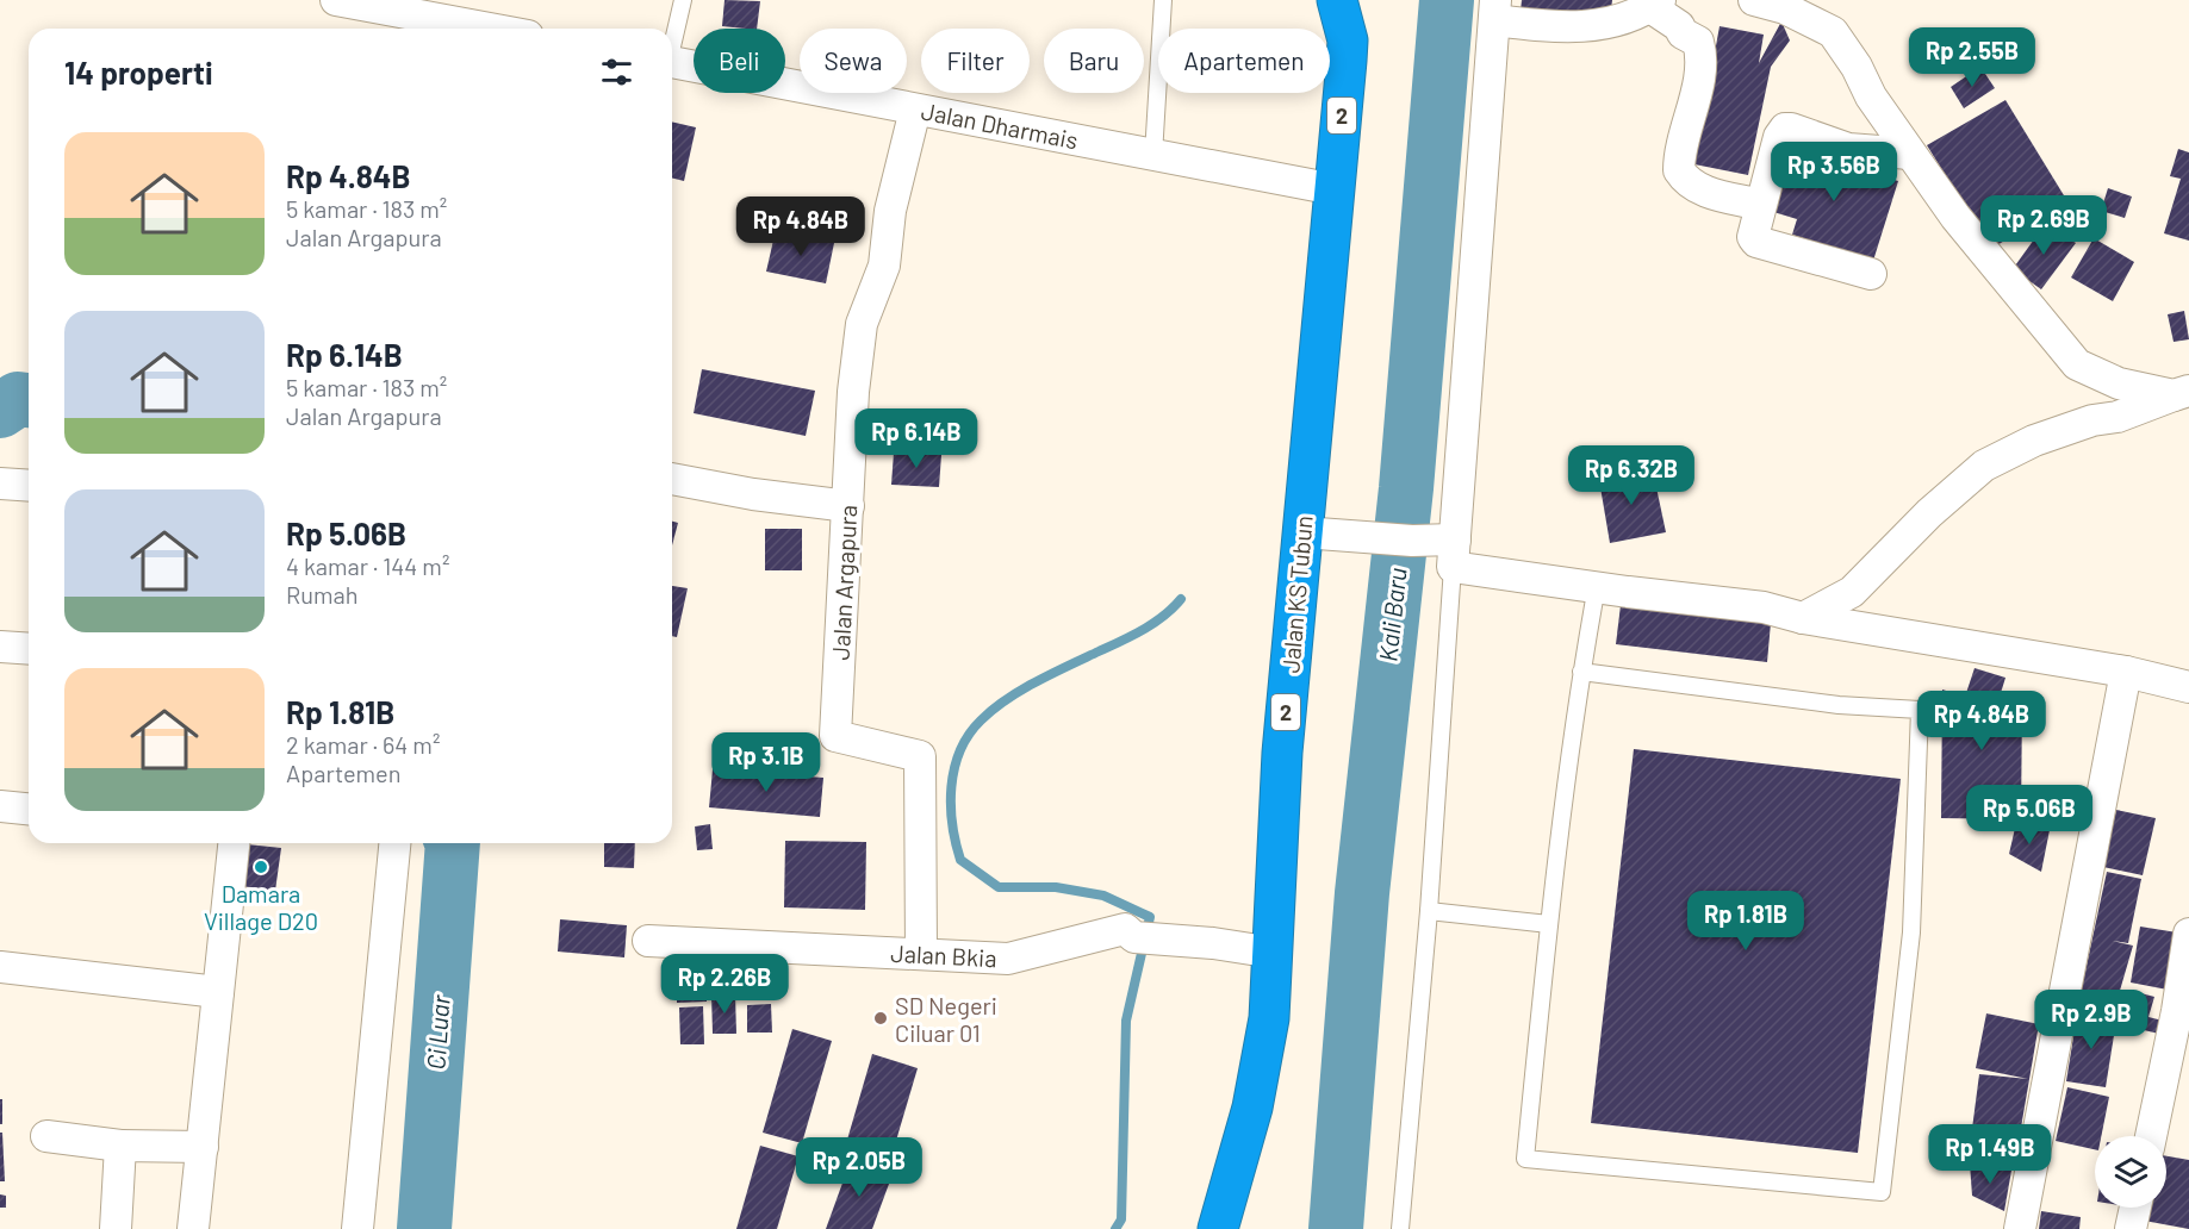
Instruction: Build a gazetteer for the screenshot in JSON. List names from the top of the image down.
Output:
{
  "streets": {
    "highway": ["2", "Jalan KS Tubun"],
    "street": ["Jalan Dharmais", "Jalan Argapura", "Jalan Bkia"]
  },
  "crossings": [
    ["2", "Jalan KS Tubun"],
    ["Jalan Dharmais", "Jalan Argapura"],
    ["Jalan Dharmais", "Jalan KS Tubun"],
    ["Jalan Argapura", "Jalan Bkia"],
    ["Jalan KS Tubun", "Jalan Bkia"]
  ],
  "water": ["Kali Baru", "Ci Luar"],
  "places": ["Damara Village D20", "SD Negeri Ciluar 01"],
  "page": {
    "price": [
      "Rp 2.55B",
      "Rp 3.56B",
      "Rp 2.69B",
      "Rp 4.84B",
      "Rp 6.14B",
      "Rp 6.32B",
      "Rp 4.84B",
      "Rp 3.1B",
      "Rp 5.06B",
      "Rp 1.81B",
      "Rp 2.26B",
      "Rp 2.9B",
      "Rp 1.49B",
      "Rp 2.05B"
    ],
    "chip": [
      "Beli",
      "Sewa",
      "Filter",
      "Baru",
      "Apartemen"
    ],
    "heading": "14 properti",
    "list": [
      {
        "name": "Rp 4.84B",
        "note": "5 kamar · 183 m² · Jalan Argapura"
      },
      {
        "name": "Rp 6.14B",
        "note": "5 kamar · 183 m² · Jalan Argapura"
      },
      {
        "name": "Rp 5.06B",
        "note": "4 kamar · 144 m² · Rumah"
      },
      {
        "name": "Rp 1.81B",
        "note": "2 kamar · 64 m² · Apartemen"
      }
    ]
  }
}
